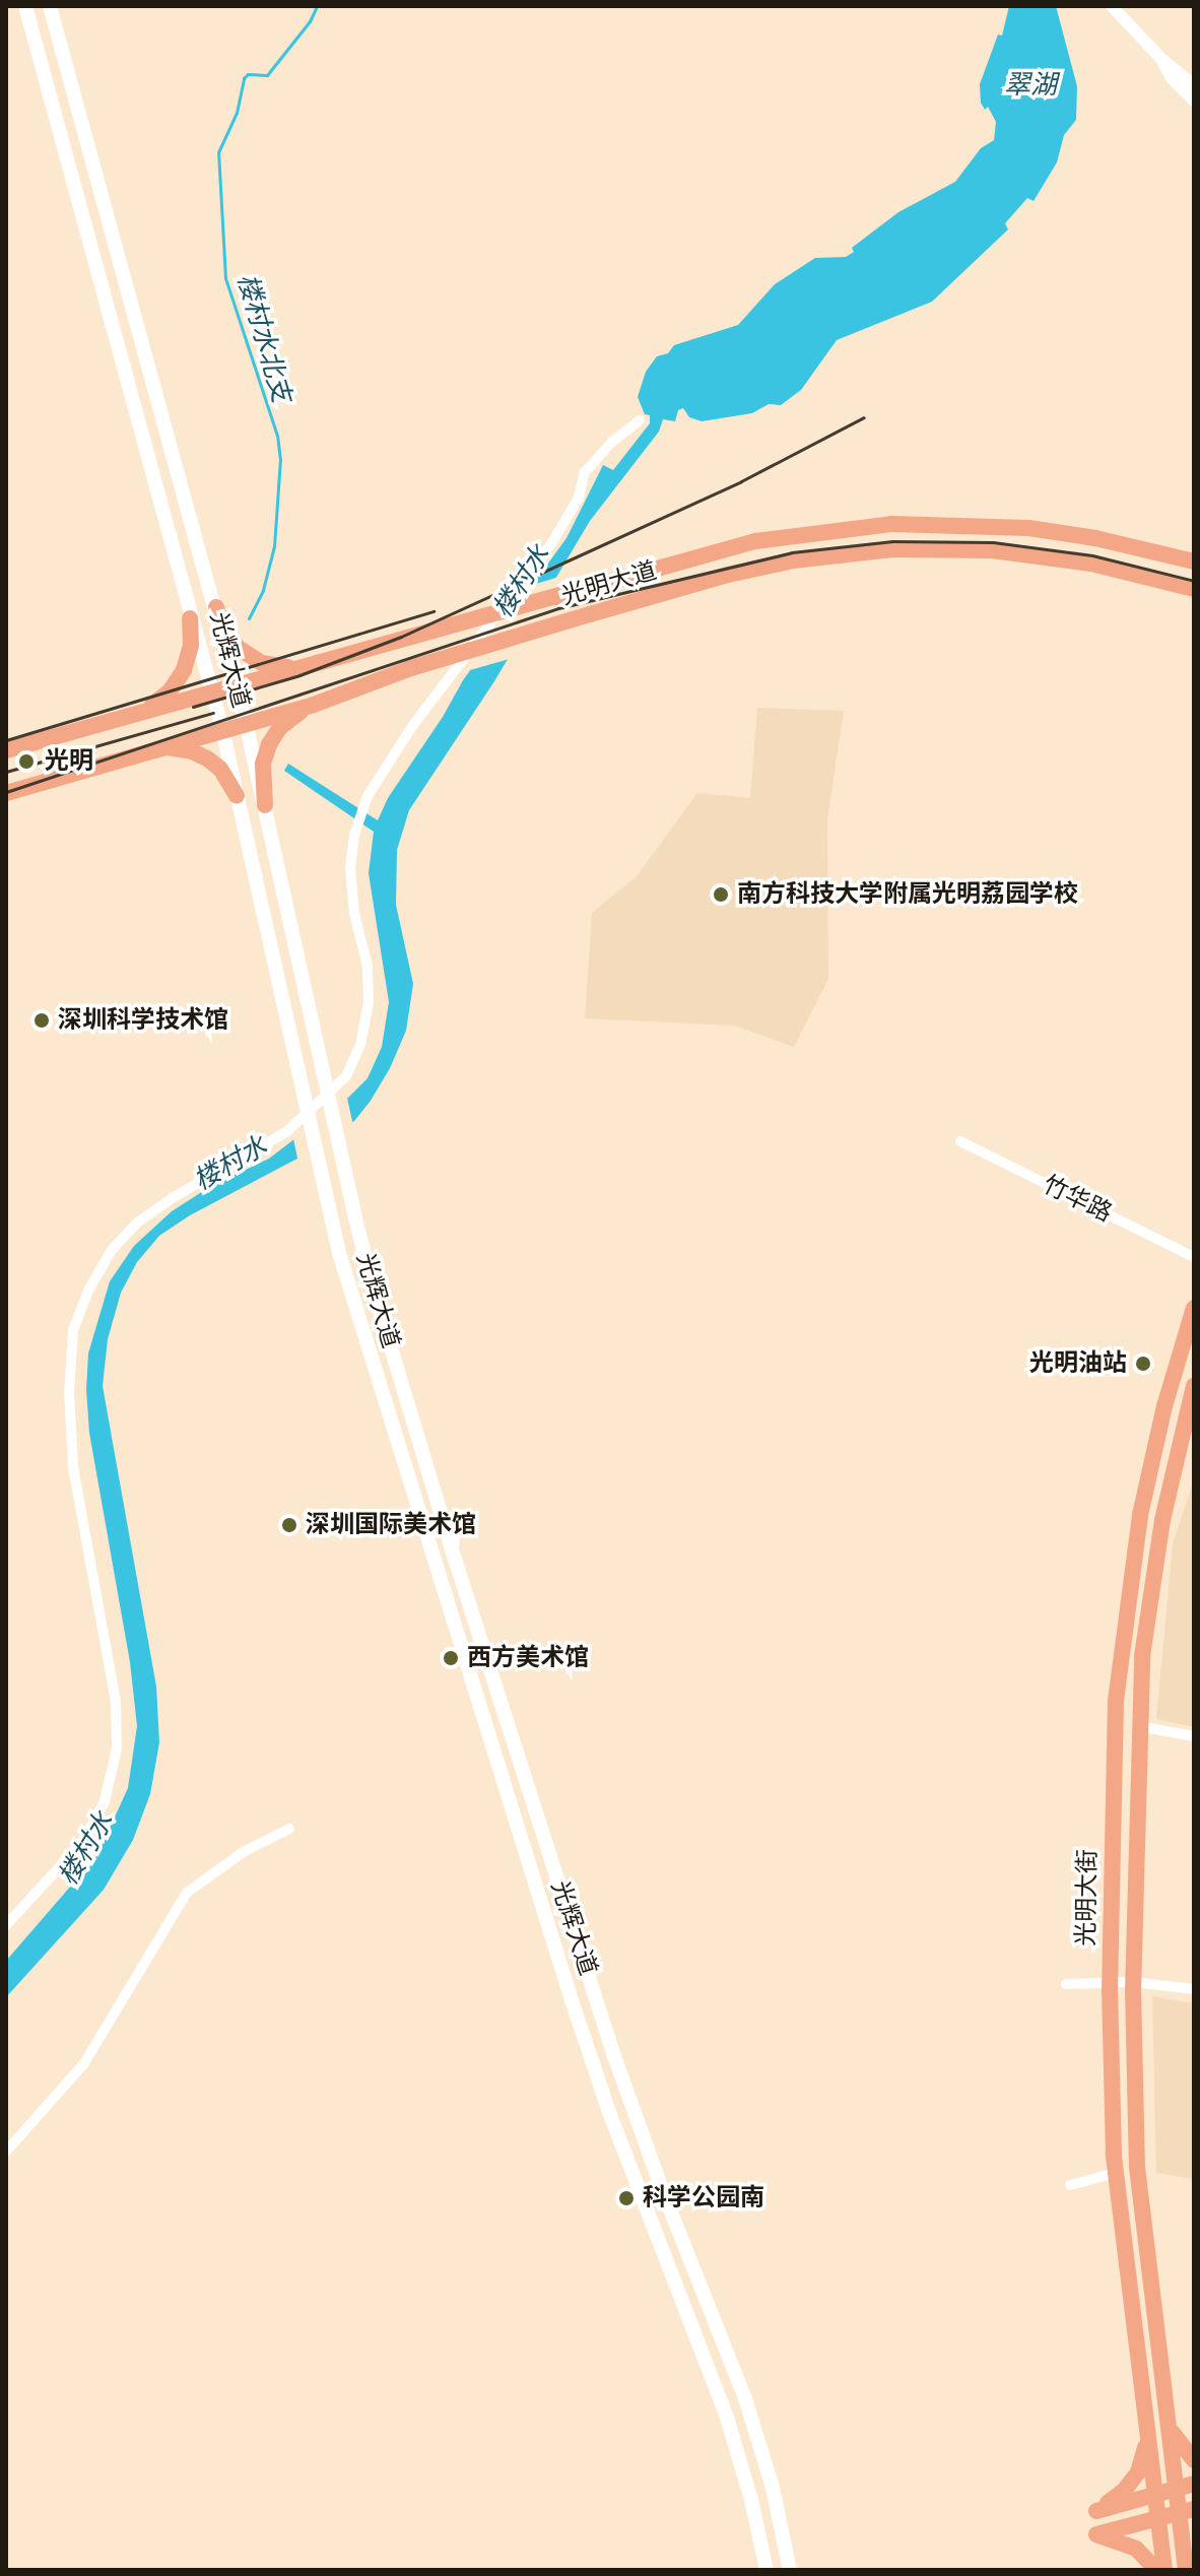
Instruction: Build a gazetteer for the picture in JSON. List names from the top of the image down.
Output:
{
  "streets": {
    "main road": ["光明大道", "光辉大道", "光明大街"],
    "street": ["竹华路"]
  },
  "crossings": [
    ["光明大道", "光辉大道"]
  ],
  "water": ["翠湖", "楼村水北支", "楼村水"],
  "places": [
    "光明",
    "南方科技大学附属光明荔园学校",
    "深圳科学技术馆",
    "光明油站",
    "深圳国际美术馆",
    "西方美术馆",
    "科学公园南"
  ]
}
